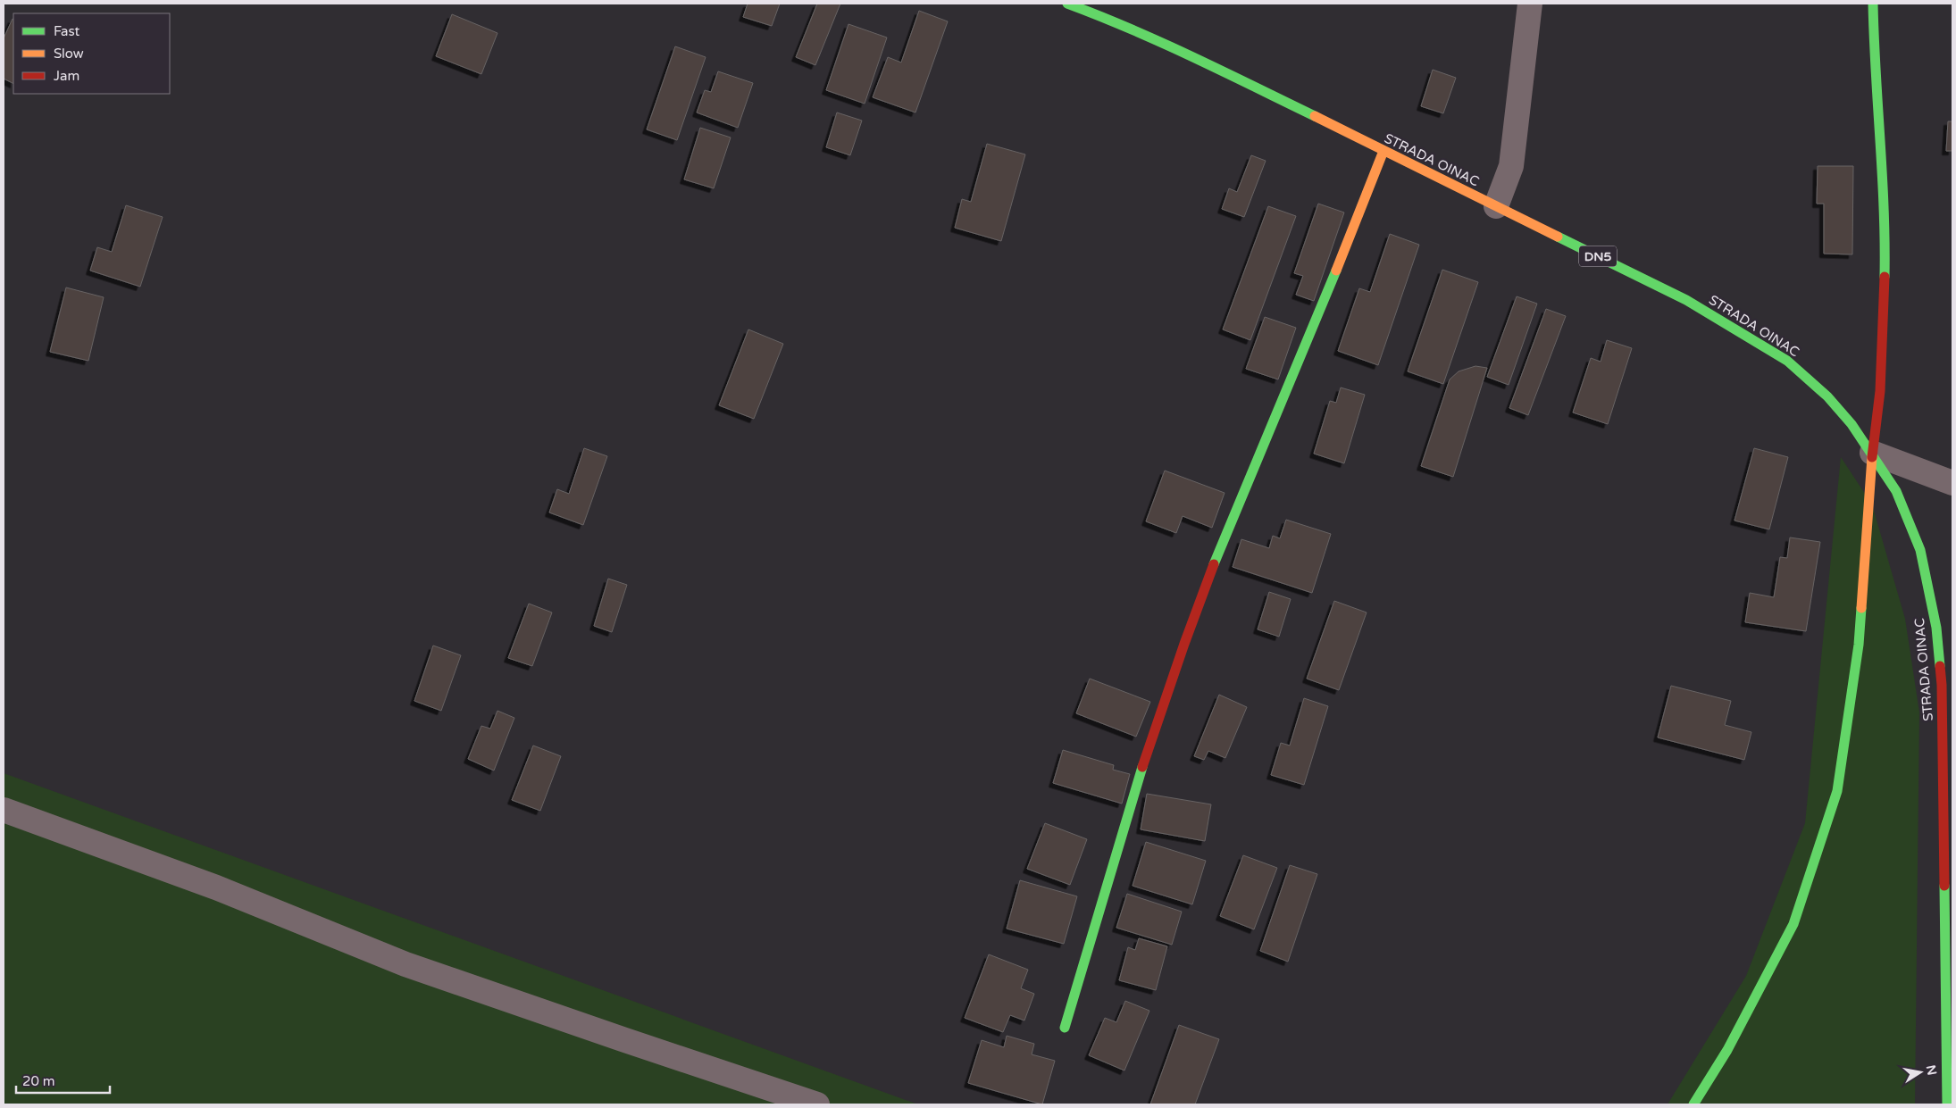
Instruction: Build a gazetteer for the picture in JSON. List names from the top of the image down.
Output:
{
  "streets": {
    "street": ["STRADA OINAC", "DN5"]
  },
  "legend": ["Fast", "Slow", "Jam"],
  "scale_bar": "20 m",
  "north": "right"
}
